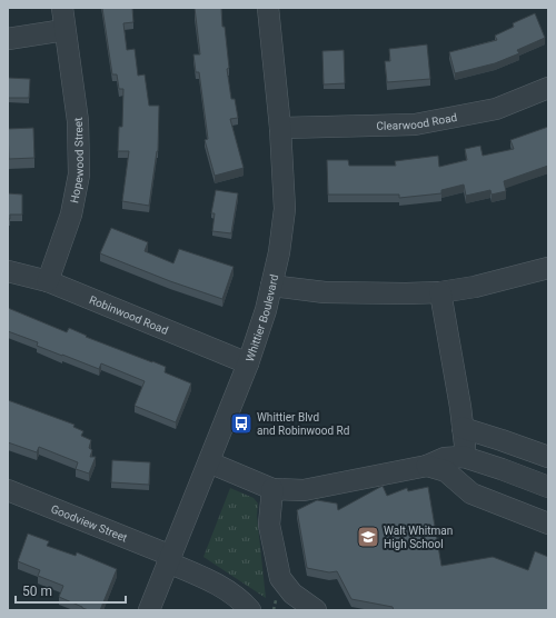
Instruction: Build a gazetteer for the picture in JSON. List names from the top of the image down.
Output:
{
  "streets": {
    "street": [
      "Clearwood Road",
      "Hopewood Street",
      "Robinwood Road",
      "Whittier Boulevard",
      "Goodview Street"
    ]
  },
  "crossings": [
    ["Clearwood Road", "Whittier Boulevard"],
    ["Hopewood Street", "Robinwood Road"],
    ["Robinwood Road", "Whittier Boulevard"],
    ["Whittier Boulevard", "Goodview Street"]
  ],
  "places": {
    "bus stop": ["Whittier Blvd and Robinwood Rd"],
    "school or university": ["Walt Whitman High School"]
  },
  "scale_bar": "50 m"
}
